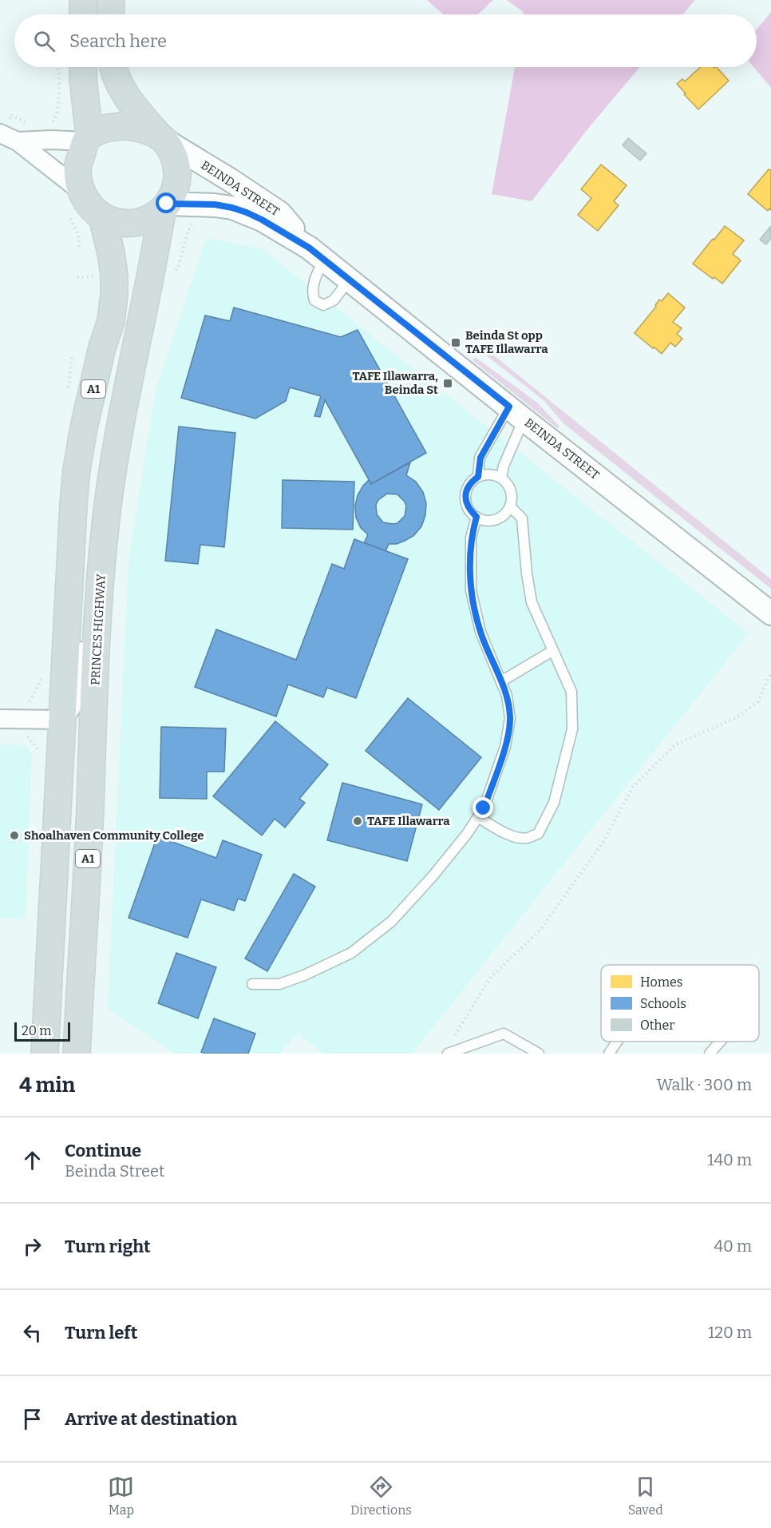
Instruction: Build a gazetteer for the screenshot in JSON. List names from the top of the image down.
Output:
{
  "streets": {
    "highway": ["A1", "PRINCES HIGHWAY"],
    "street": ["BEINDA STREET"]
  },
  "crossings": [
    ["BEINDA STREET", "A1"],
    ["BEINDA STREET", "PRINCES HIGHWAY"],
    ["A1", "PRINCES HIGHWAY"]
  ],
  "places": {
    "transit": ["Beinda St opp TAFE Illawarra", "TAFE Illawarra, Beinda St"],
    "other": ["TAFE Illawarra", "Shoalhaven Community College"]
  },
  "legend": ["Homes", "Schools", "Other"],
  "scale_bar": "20 m",
  "page": {
    "search": "Search here",
    "scale": "20 m",
    "heading": ["4 min", "Walk · 300 m"],
    "list": [
      ["Continue", "Beinda Street", "140 m"],
      ["Turn right", "40 m"],
      ["Turn left", "120 m"],
      "Arrive at destination"
    ],
    "nav": ["Map", "Directions", "Saved"]
  }
}
